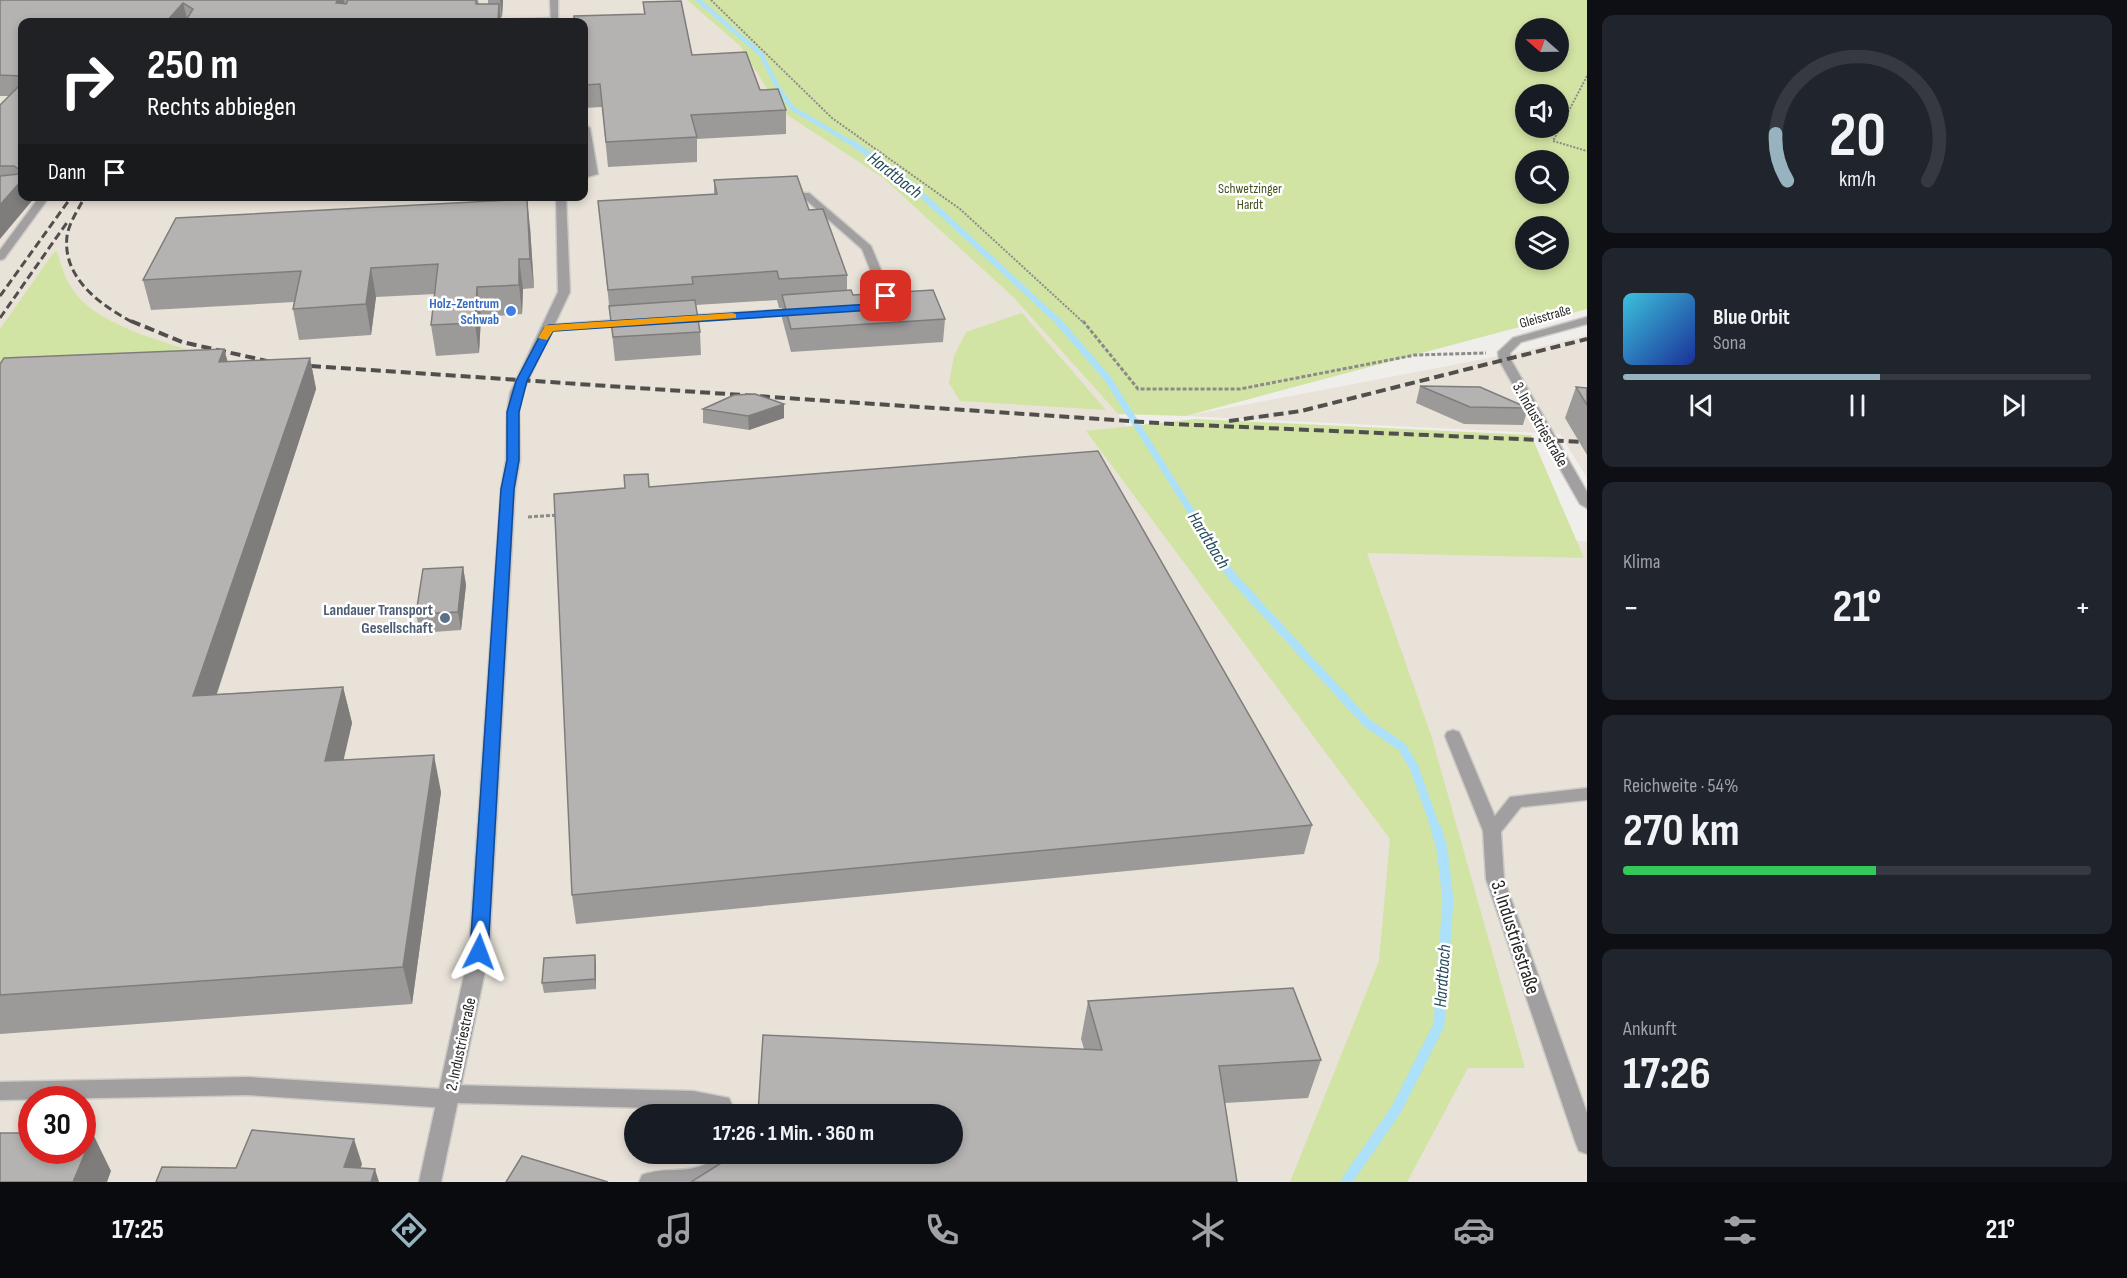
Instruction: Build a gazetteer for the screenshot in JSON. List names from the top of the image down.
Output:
{
  "streets": {
    "street": ["Gleisstraße", "3. Industriestraße", "2. Industriestraße"]
  },
  "crossings": [
    ["Gleisstraße", "3. Industriestraße"]
  ],
  "water": ["Hardtbach"],
  "parks": ["Schwetzinger Hardt"],
  "places": ["Holz-Zentrum Schwab", "Landauer Transport Gesellschaft"],
  "north": "left",
  "page": {
    "turn": ["250 m", "Rechts abbiegen"],
    "then": "Dann",
    "song": ["Blue Orbit", "Sona"],
    "tile": [
      "Klima",
      ["Reichweite · 54%", "270 km"],
      ["Ankunft", "17:26"]
    ],
    "heat": ["−", "21°", "+"],
    "limit": "30",
    "trip": "17:26 · 1 Min. · 360 m",
    "tabs": ["17:25", "21°"],
    "gauge": ["20", "km/h"]
  }
}
